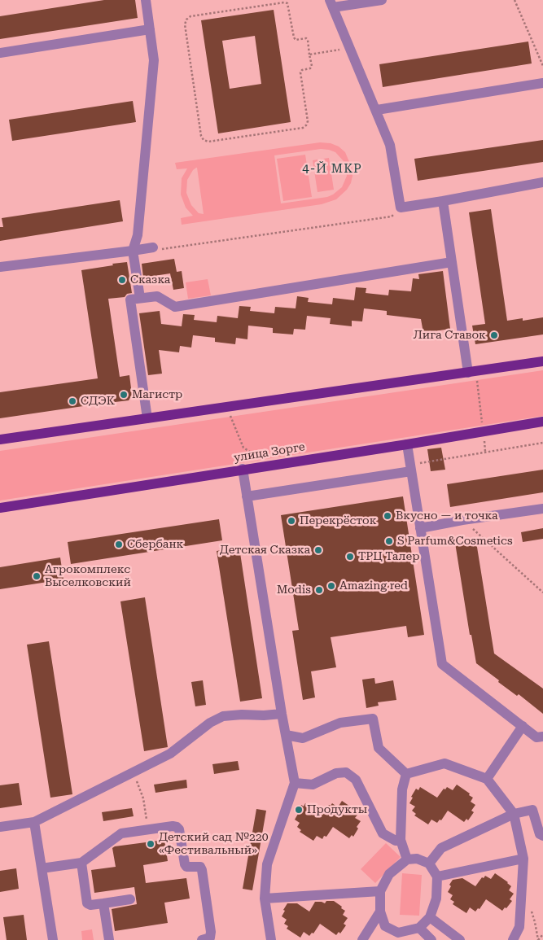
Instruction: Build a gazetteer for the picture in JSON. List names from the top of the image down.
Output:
{
  "streets": {
    "main road": ["улица Зорге"]
  },
  "districts": ["4-Й МКР"],
  "places": [
    "Сказка",
    "Лига Ставок",
    "Магистр",
    "СДЭК",
    "Вкусно — и точка",
    "Перекрёсток",
    "S Parfum&Cosmetics",
    "Сбербанк",
    "Детская Сказка",
    "ТРЦ Талер",
    "Агрокомплекс Выселковский",
    "Amazing red",
    "Modis",
    "Продукты",
    "Детский сад №220 «Фестивальный»"
  ]
}
